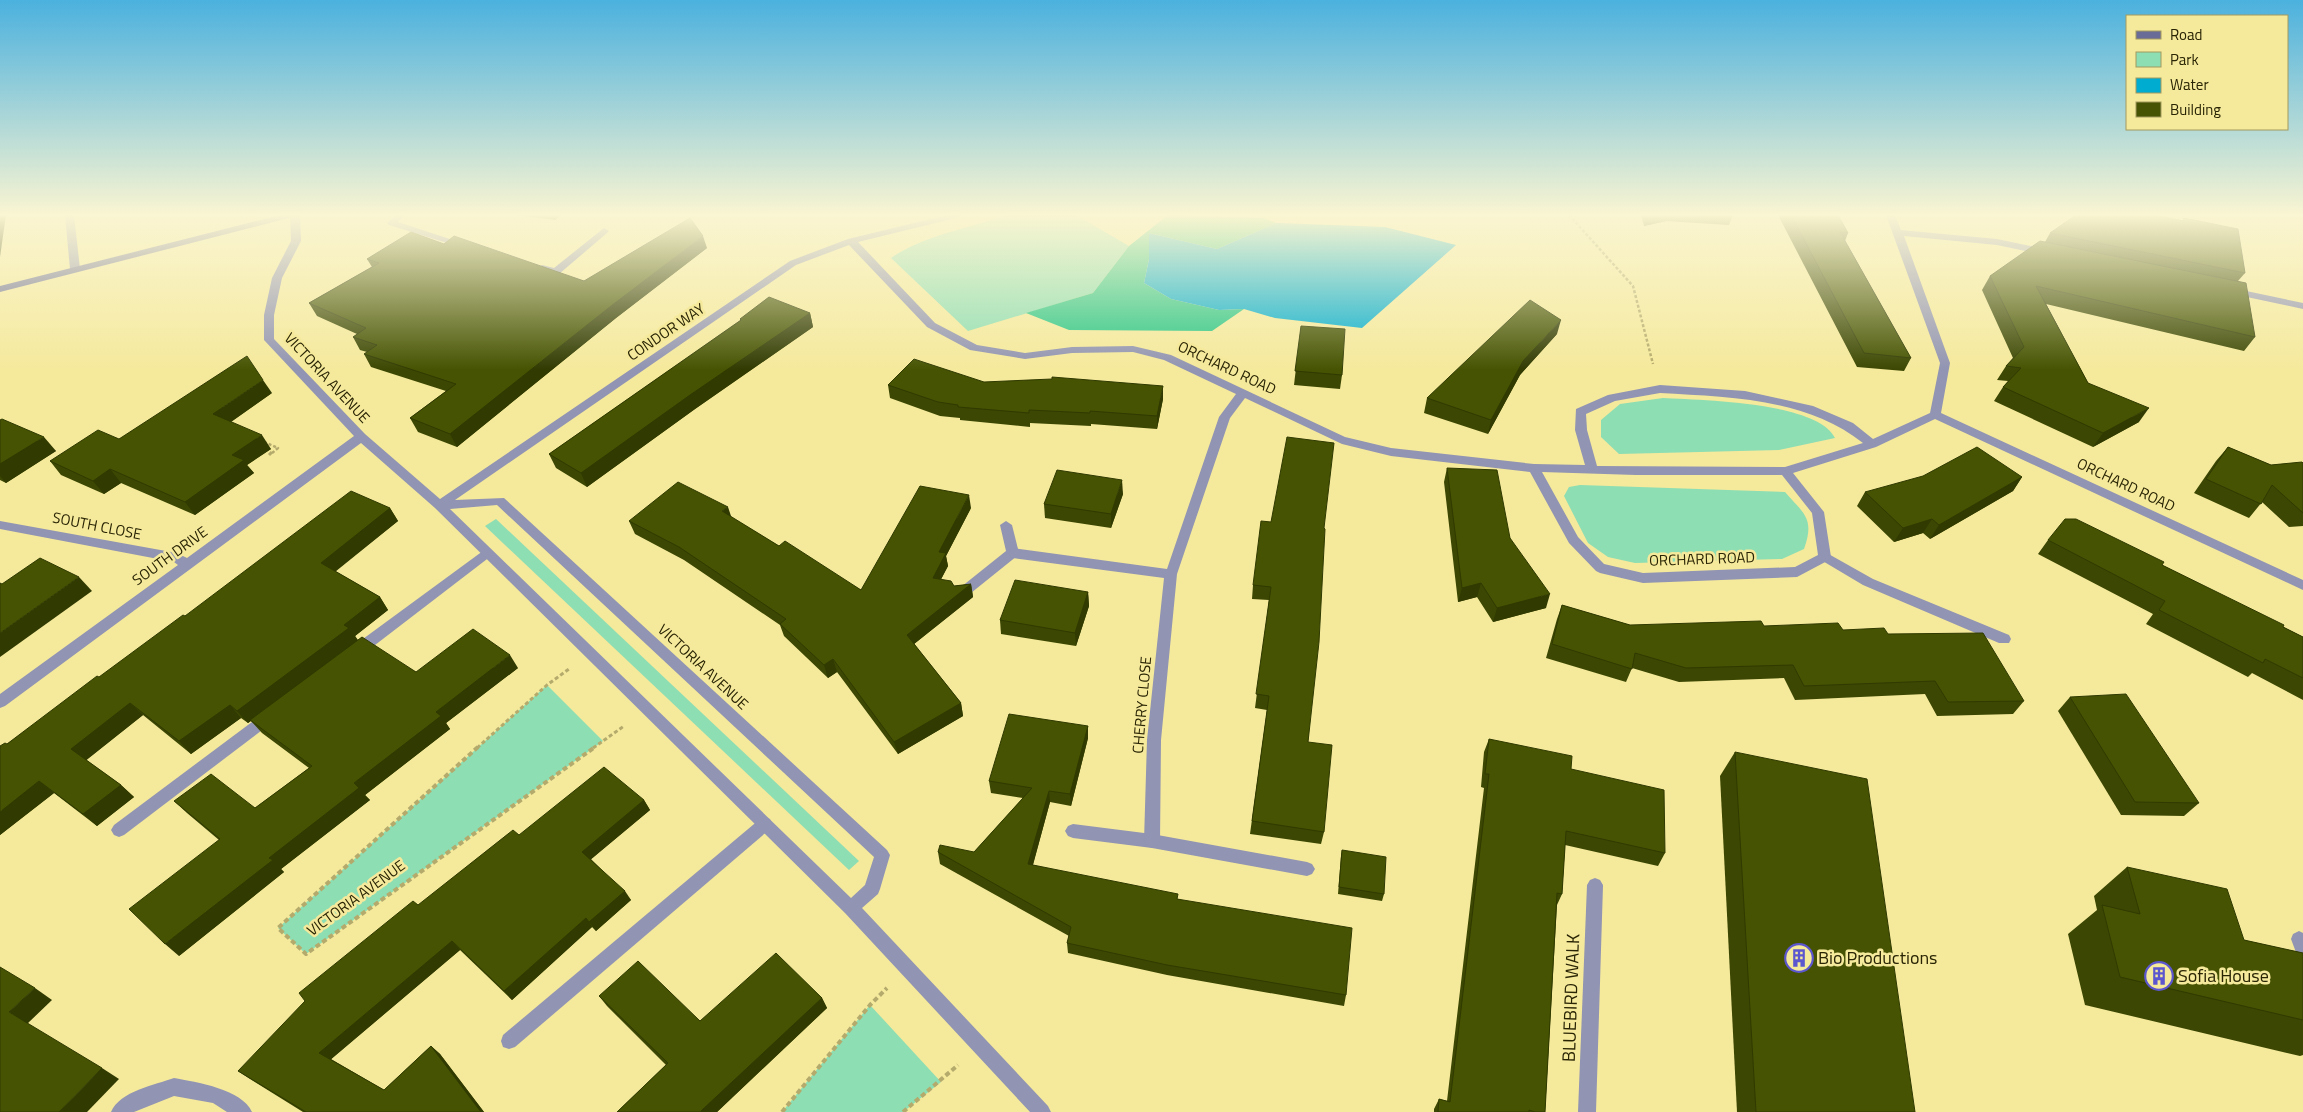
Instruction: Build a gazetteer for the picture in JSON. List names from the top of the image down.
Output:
{
  "streets": {
    "street": [
      "CONDOR WAY",
      "ORCHARD ROAD",
      "VICTORIA AVENUE",
      "SOUTH CLOSE",
      "SOUTH DRIVE",
      "CHERRY CLOSE",
      "BLUEBIRD WALK"
    ]
  },
  "crossings": [
    ["CONDOR WAY", "VICTORIA AVENUE"],
    ["ORCHARD ROAD", "CHERRY CLOSE"],
    ["VICTORIA AVENUE", "SOUTH DRIVE"],
    ["SOUTH CLOSE", "SOUTH DRIVE"]
  ],
  "places": {
    "building": ["Bio Productions", "Sofia House"]
  },
  "legend": [
    "Road",
    "Park",
    "Water",
    "Building"
  ]
}
